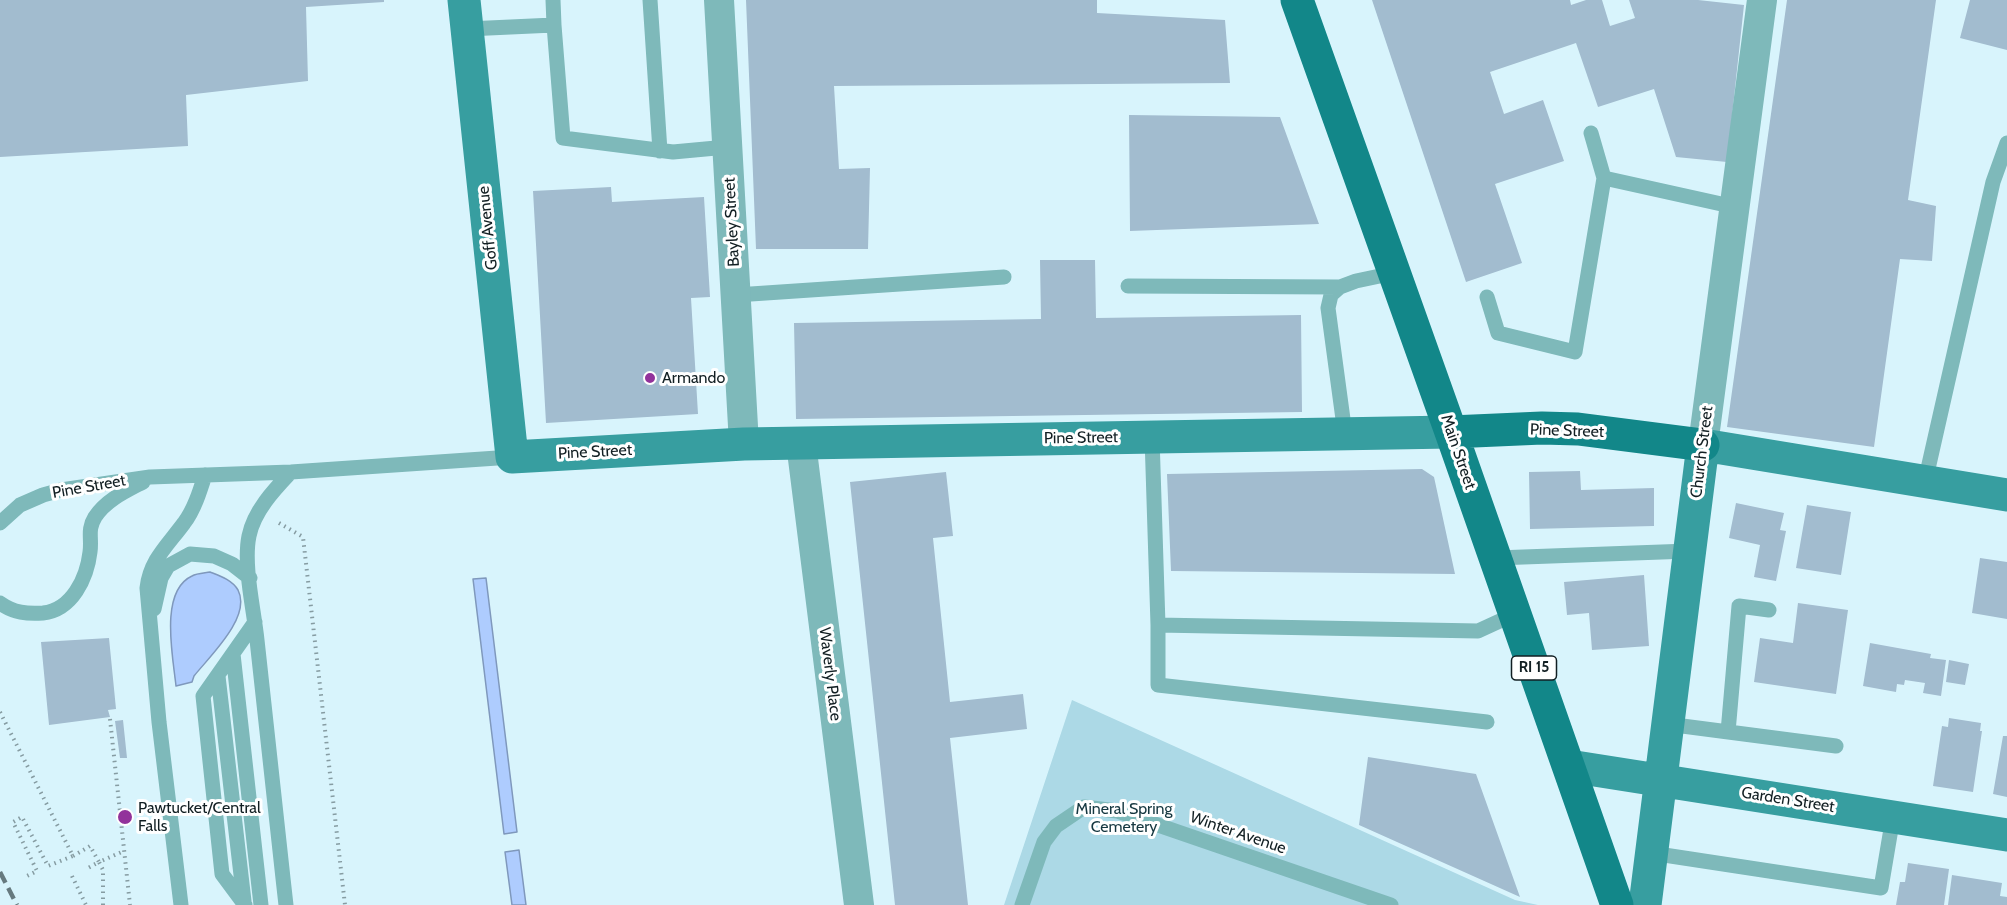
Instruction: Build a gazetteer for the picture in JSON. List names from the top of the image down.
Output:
{
  "streets": {
    "main road": [
      "Goff Avenue",
      "Pine Street",
      "Main Street",
      "Church Street",
      "RI 15",
      "Garden Street"
    ],
    "street": ["Bayley Street", "Waverly Place"],
    "lane": ["Winter Avenue"]
  },
  "crossings": [
    ["Bayley Street", "Pine Street"],
    ["Goff Avenue", "Pine Street"],
    ["Pine Street", "Main Street"],
    ["Pine Street", "Church Street"],
    ["Pine Street", "Waverly Place"],
    ["Main Street", "Garden Street"],
    ["Church Street", "Garden Street"]
  ],
  "parks": ["Mineral Spring Cemetery"],
  "places": ["Armando", "Pawtucket/Central Falls"]
}
